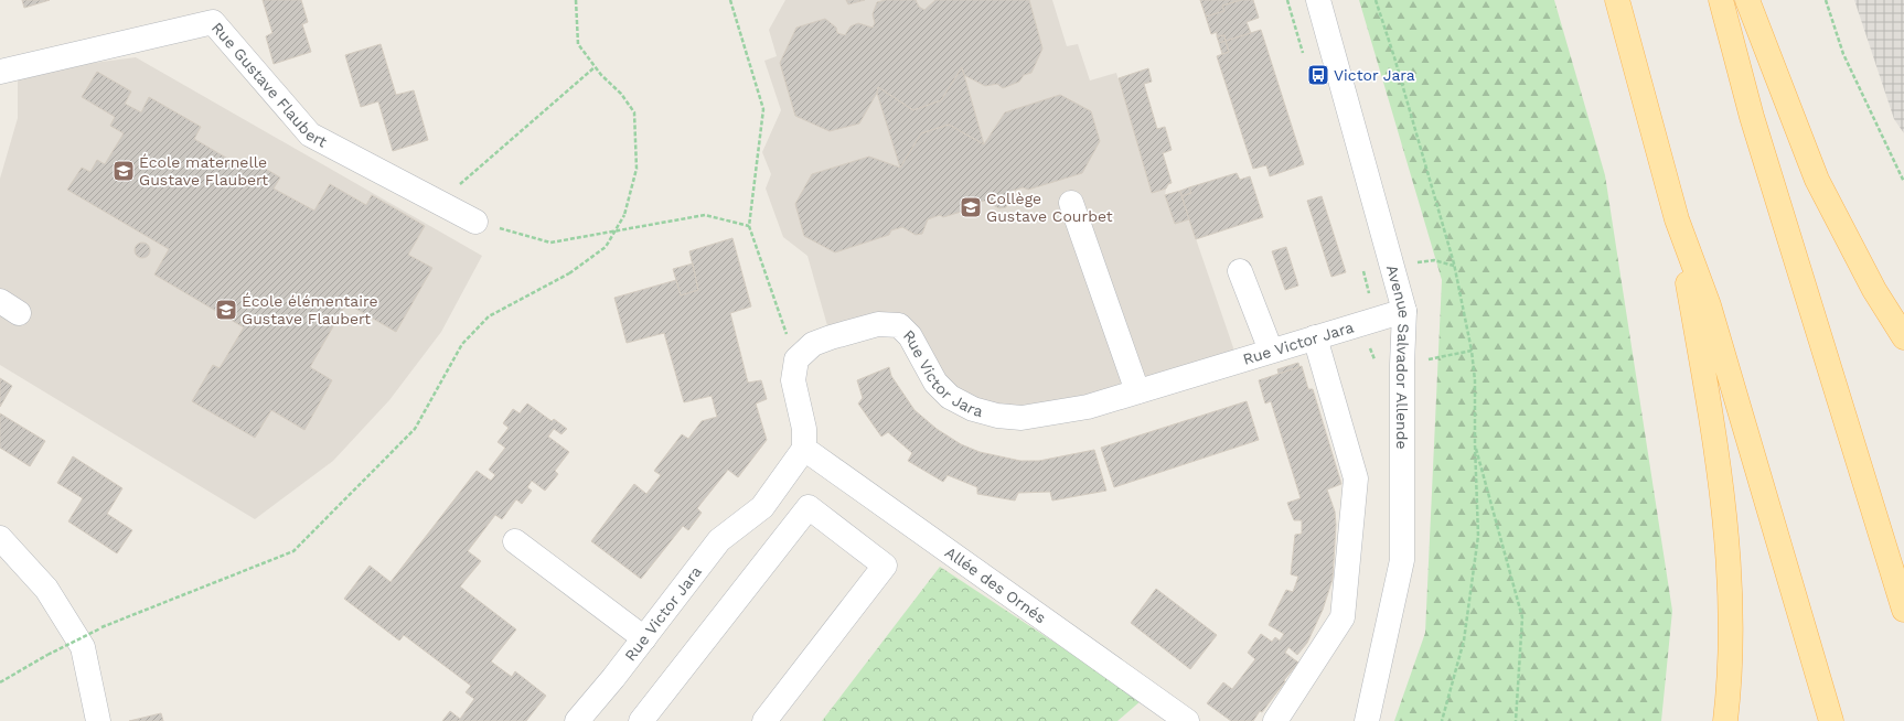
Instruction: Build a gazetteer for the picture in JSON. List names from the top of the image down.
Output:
{
  "streets": {
    "street": [
      "Rue Gustave Flaubert",
      "Rue Victor Jara",
      "Avenue Salvador Allende",
      "Allée des Ornés"
    ]
  },
  "crossings": [
    ["Rue Victor Jara", "Avenue Salvador Allende"],
    ["Rue Victor Jara", "Allée des Ornés"]
  ],
  "places": {
    "bus stop": ["Victor Jara"],
    "school or university": ["École maternelle Gustave Flaubert", "Collège Gustave Courbet", "École élémentaire Gustave Flaubert"]
  }
}
